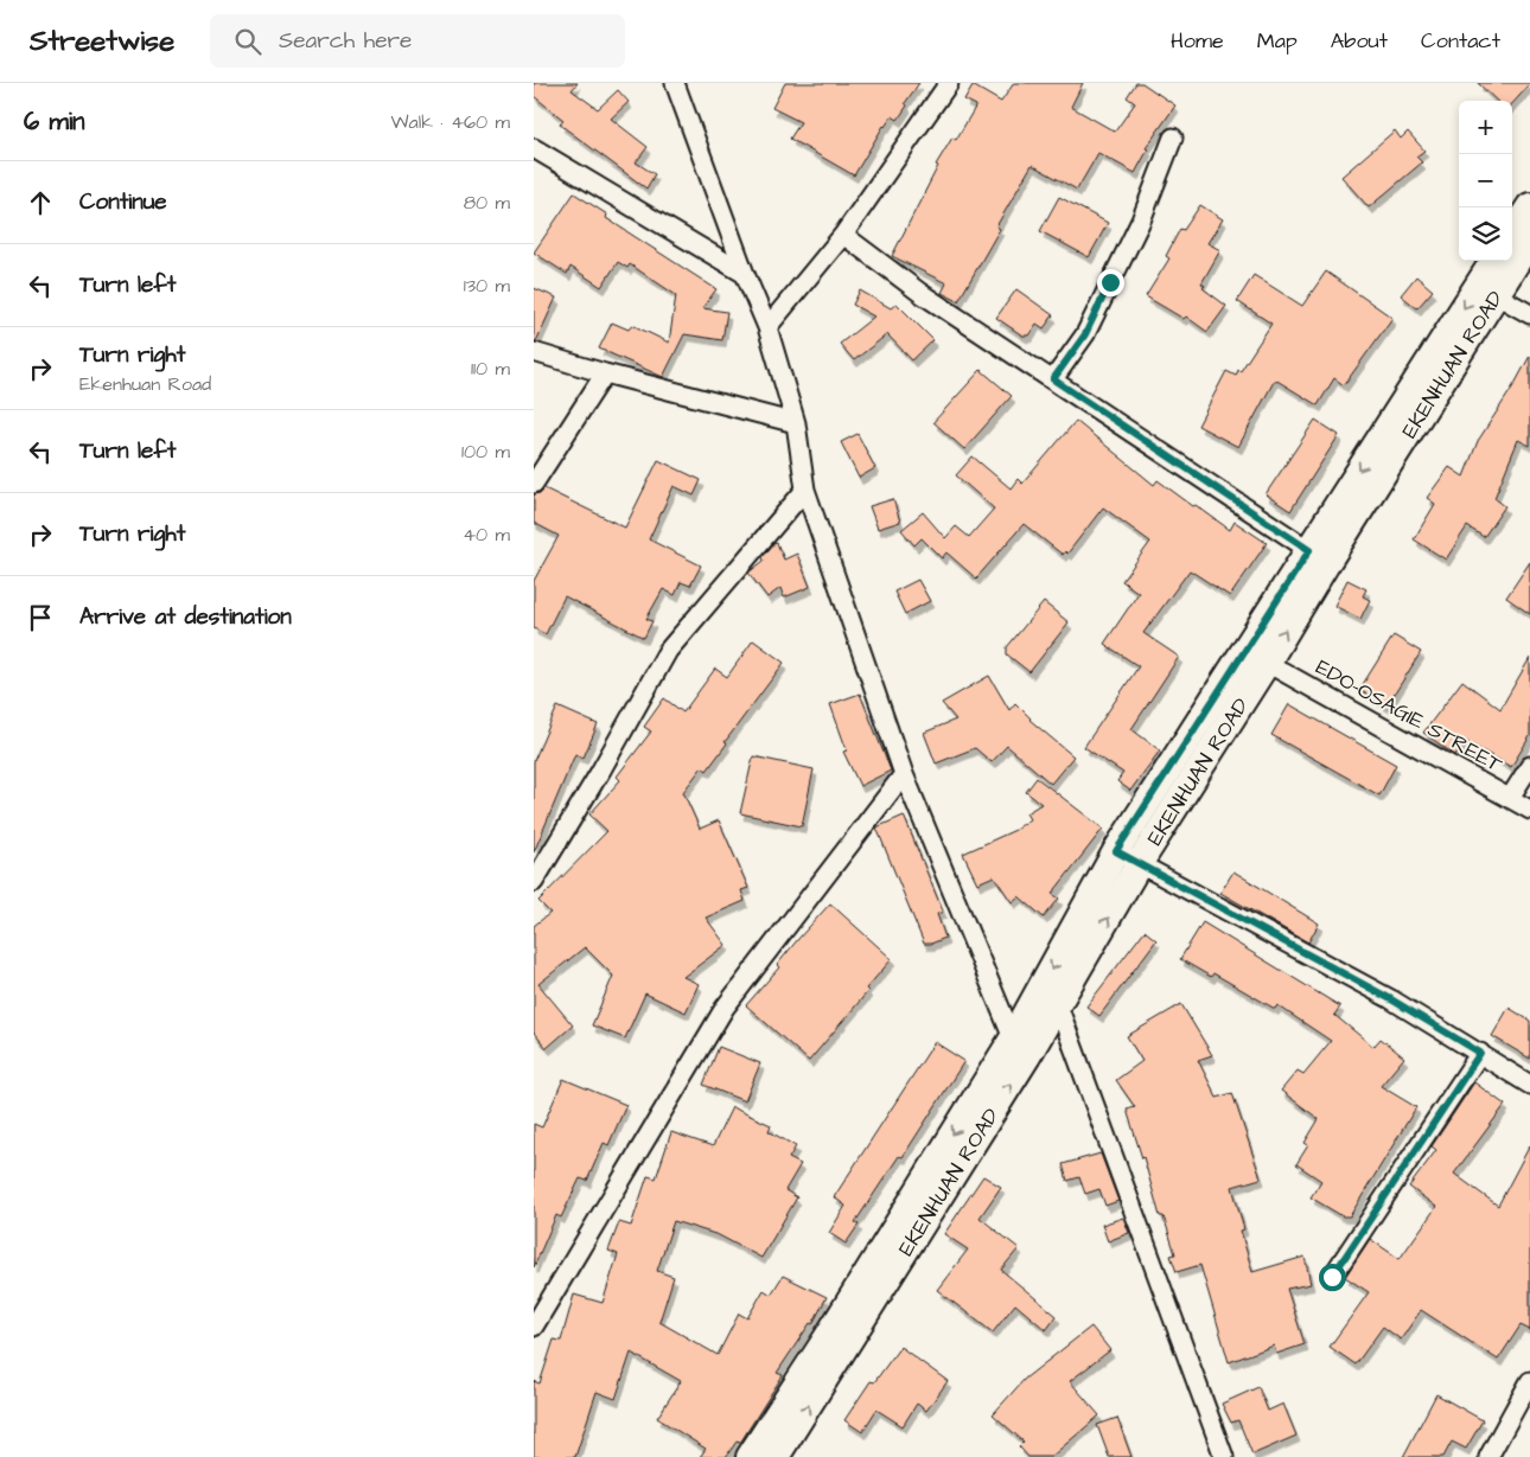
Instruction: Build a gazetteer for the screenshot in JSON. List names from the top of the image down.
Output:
{
  "streets": {
    "main road": ["EKENHUAN ROAD"],
    "street": ["EDO-OSAGIE STREET"]
  },
  "crossings": [
    ["EKENHUAN ROAD", "EDO-OSAGIE STREET"]
  ],
  "page": {
    "header": "Streetwise",
    "search": "Search here",
    "nav": [
      "Home",
      "Map",
      "About",
      "Contact"
    ],
    "heading": ["6 min", "Walk · 460 m"],
    "map_buttons": ["+", "−"],
    "list": [
      ["Continue", "80 m"],
      ["Turn left", "130 m"],
      ["Turn right", "Ekenhuan Road", "110 m"],
      ["Turn left", "100 m"],
      ["Turn right", "40 m"],
      "Arrive at destination"
    ]
  }
}
